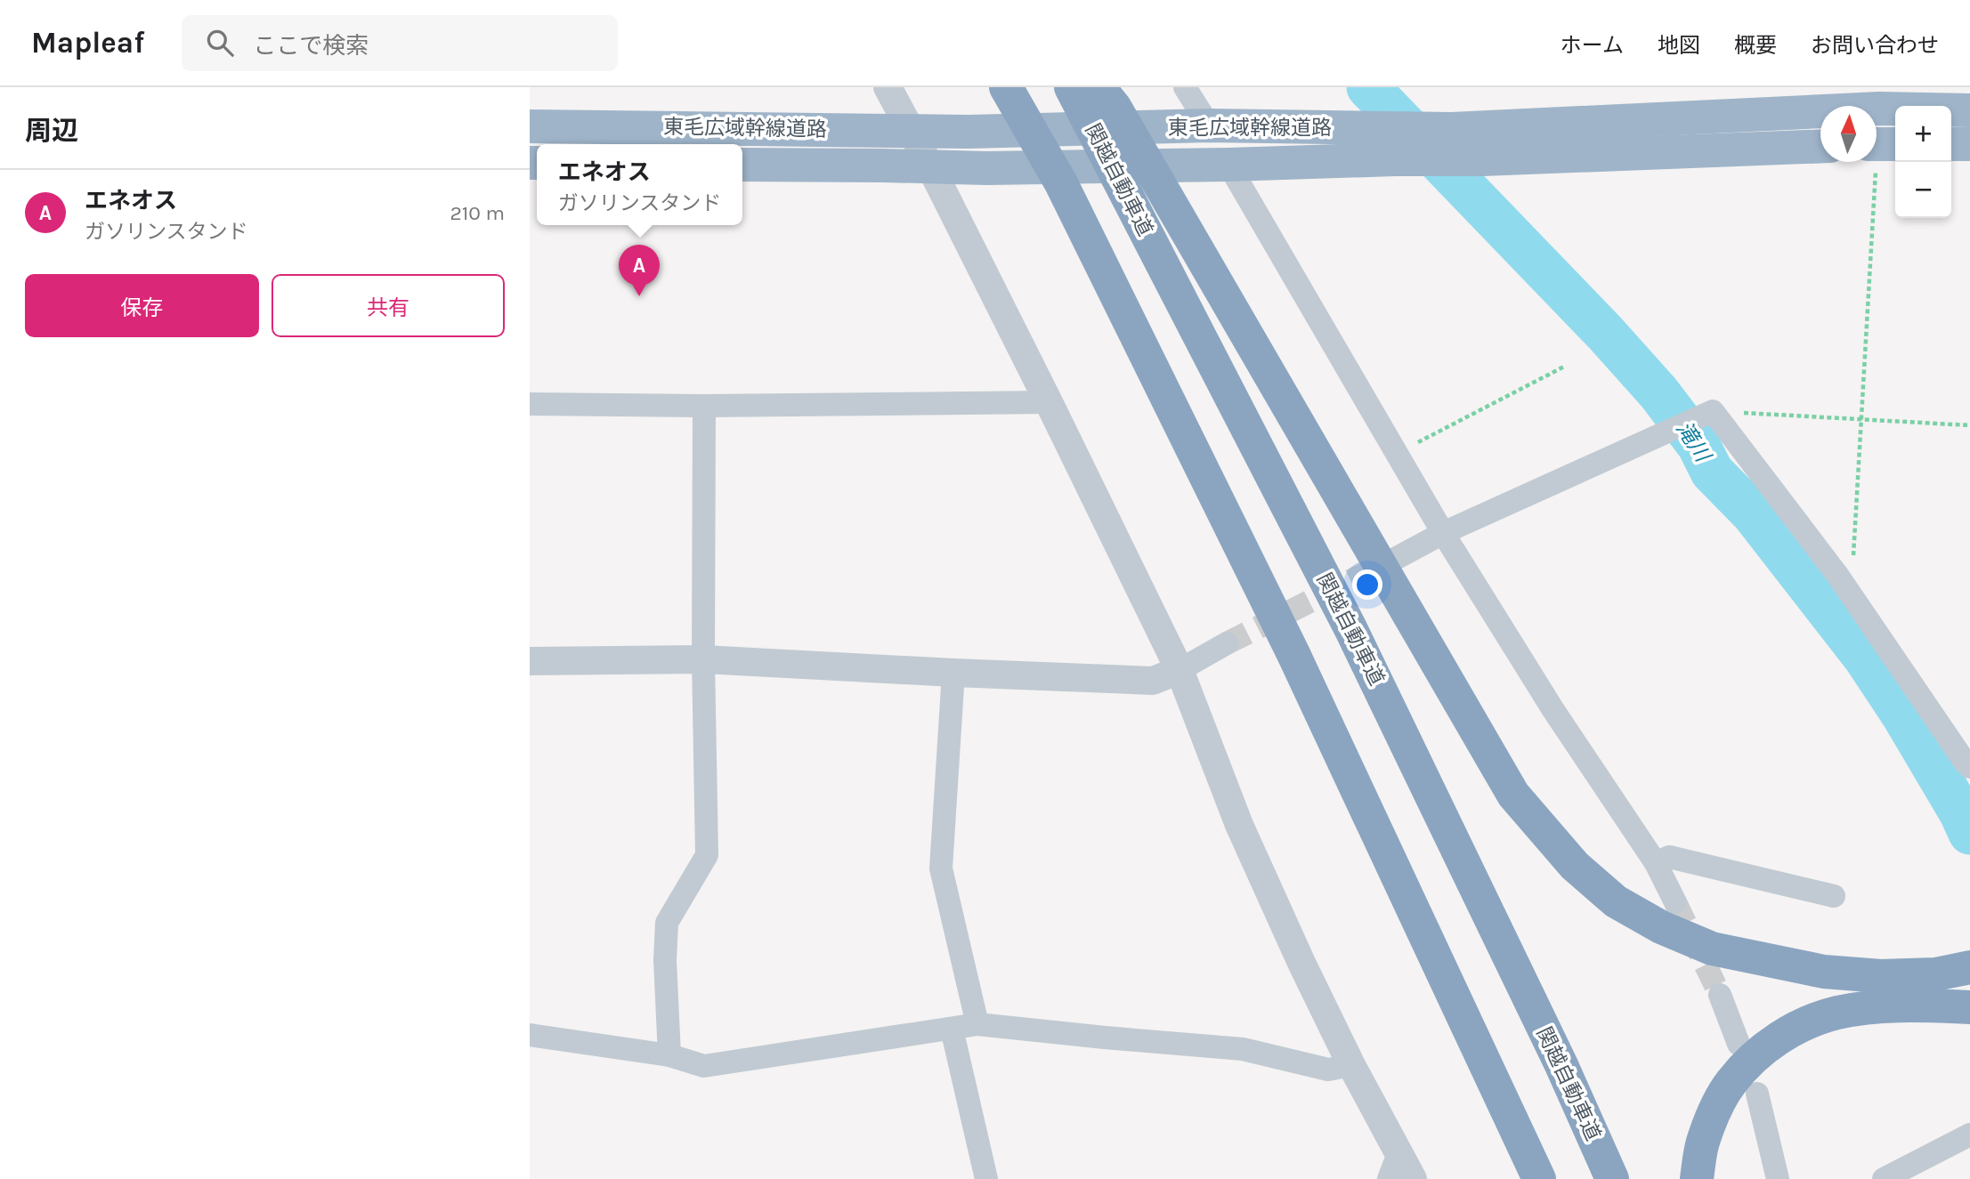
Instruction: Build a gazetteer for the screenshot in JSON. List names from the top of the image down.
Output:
{
  "streets": {
    "highway": ["東毛広域幹線道路", "関越自動車道"]
  },
  "water": ["滝川"],
  "north": "top",
  "page": {
    "header": "Mapleaf",
    "search": "ここで検索",
    "nav": [
      "ホーム",
      "地図",
      "概要",
      "お問い合わせ"
    ],
    "heading": "周辺",
    "map_buttons": ["+", "−"],
    "popup": ["エネオス", "ガソリンスタンド"],
    "list": [
      {
        "mark": "A",
        "name": "エネオス",
        "note": "ガソリンスタンド",
        "value": "210 m"
      }
    ],
    "pins": "A",
    "buttons": ["保存", "共有"]
  }
}
